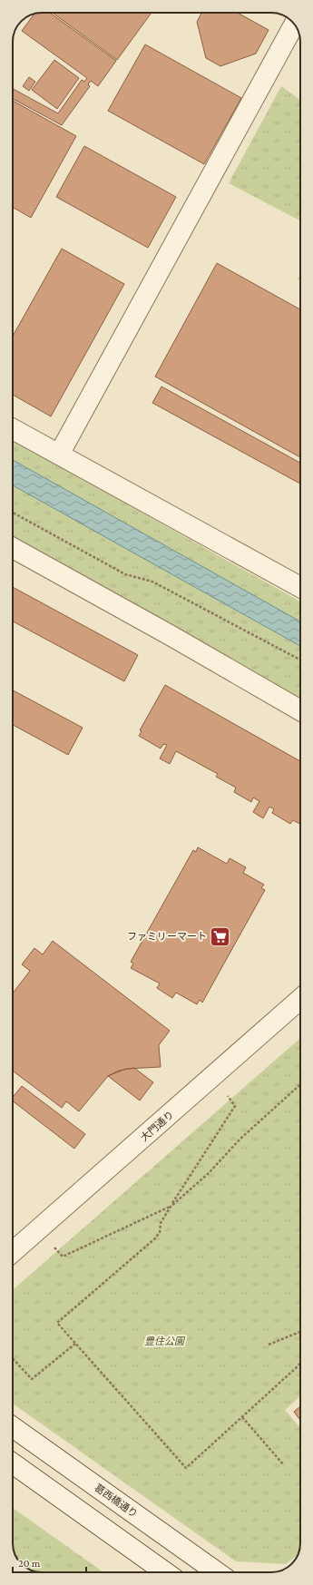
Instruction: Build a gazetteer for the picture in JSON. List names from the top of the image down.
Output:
{
  "streets": {
    "street": ["大門通り", "葛西橋通り"]
  },
  "parks": ["豊住公園"],
  "places": {
    "supermarket": ["ファミリーマート"]
  },
  "scale_bar": "20 m"
}
